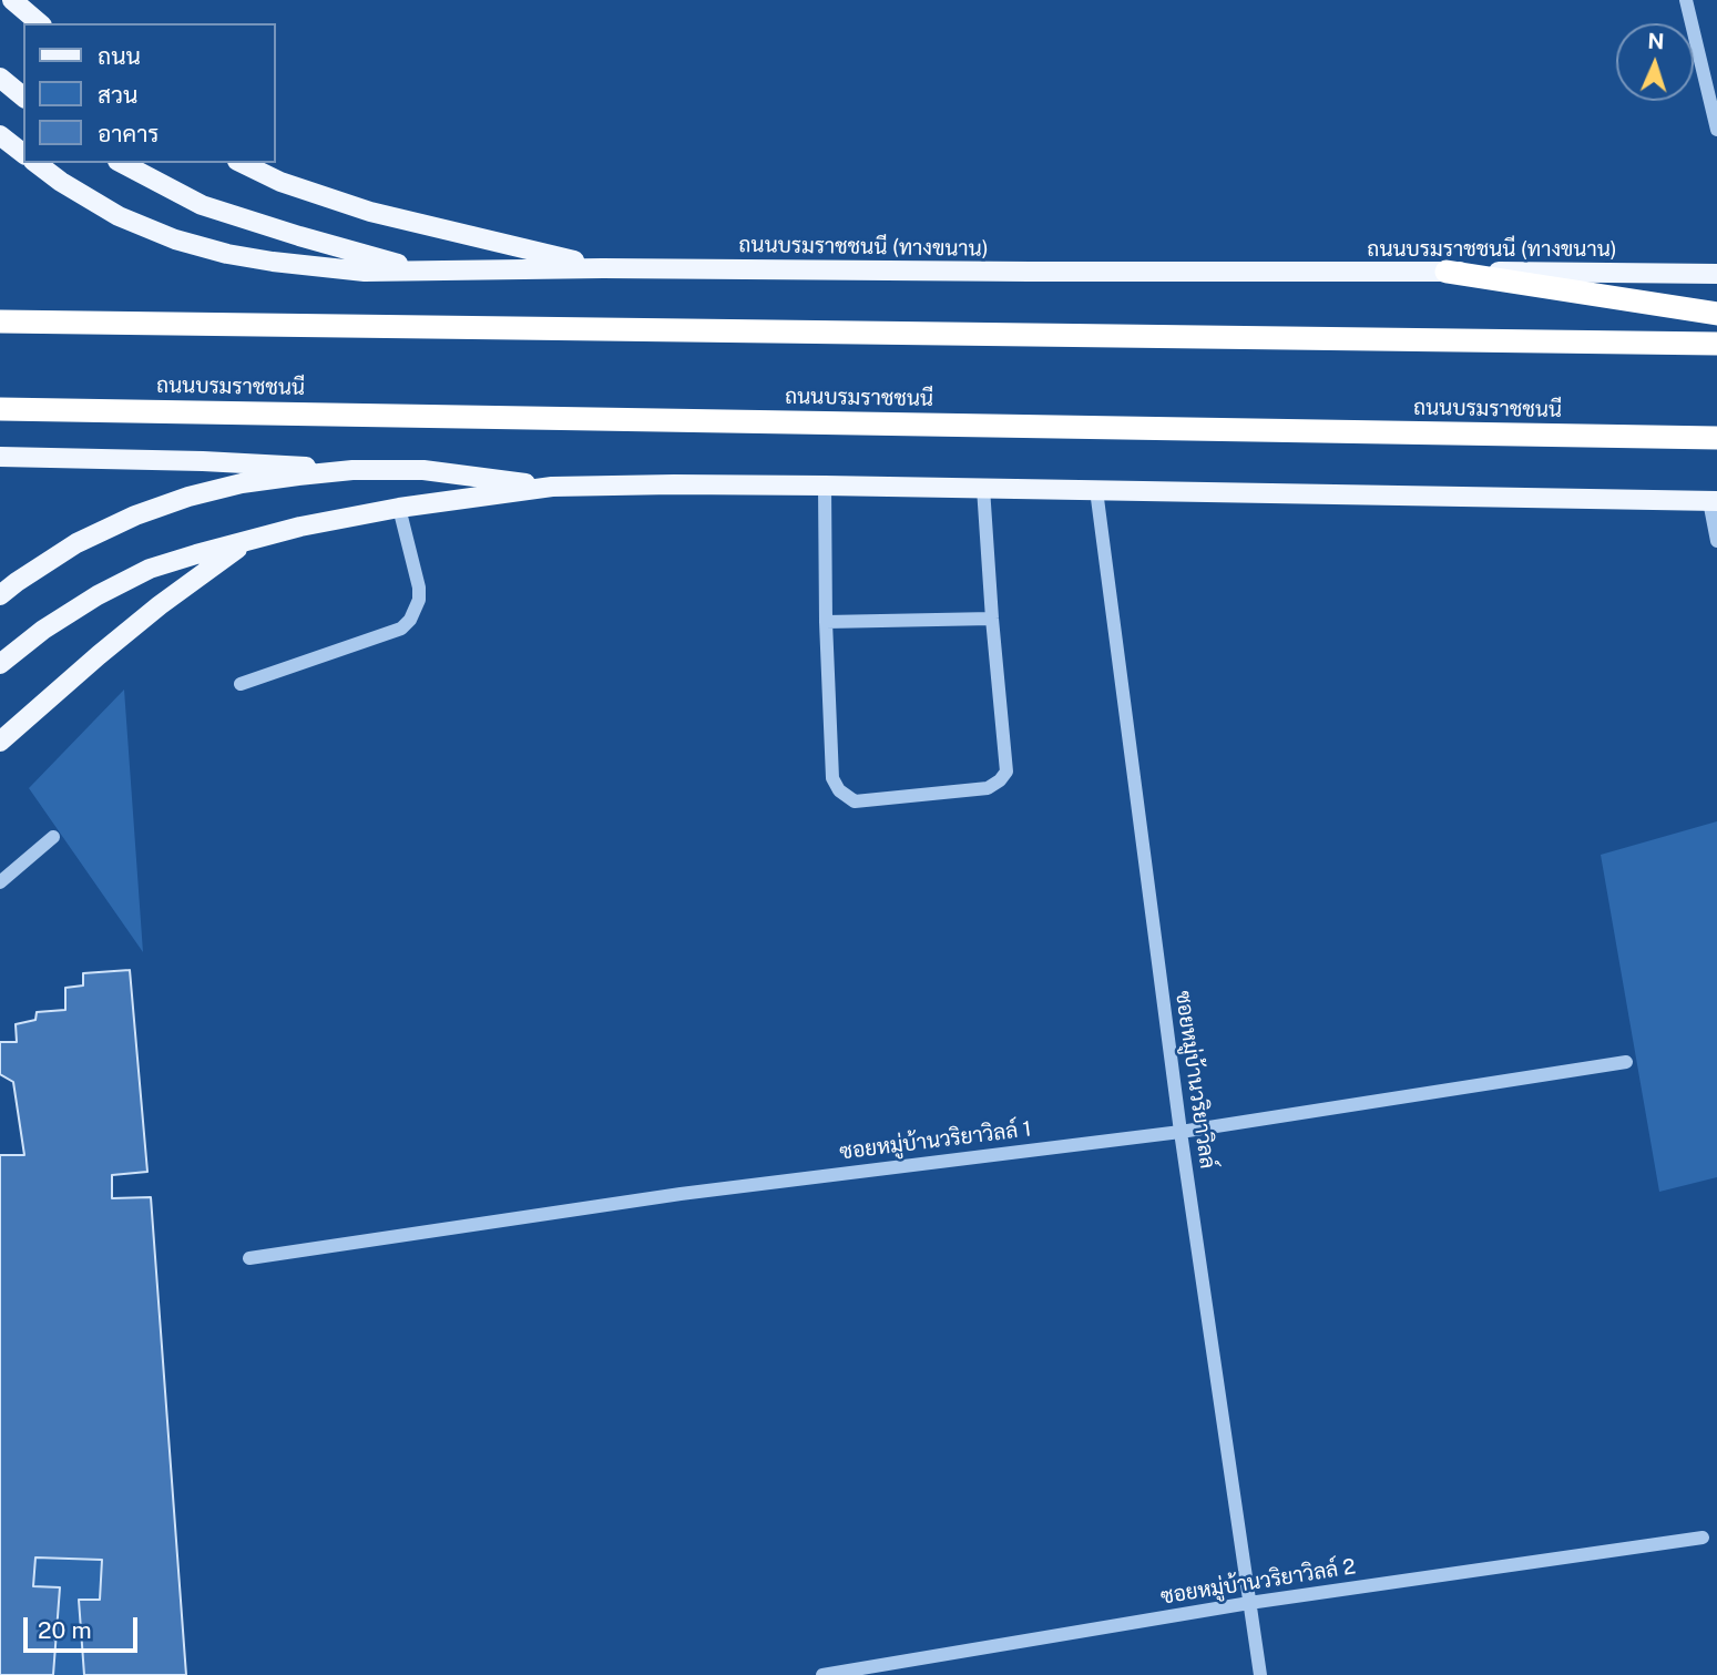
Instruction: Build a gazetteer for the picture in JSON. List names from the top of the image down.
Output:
{
  "streets": {
    "highway": ["ถนนบรมราชชนนี"],
    "main road": ["ถนนบรมราชชนนี (ทางขนาน)"],
    "street": ["ซอยหมู่บ้านวริยาวิลล์", "ซอยหมู่บ้านวริยาวิลล์ 1", "ซอยหมู่บ้านวริยาวิลล์ 2"]
  },
  "crossings": [
    ["ซอยหมู่บ้านวริยาวิลล์", "ซอยหมู่บ้านวริยาวิลล์ 1"],
    ["ซอยหมู่บ้านวริยาวิลล์", "ซอยหมู่บ้านวริยาวิลล์ 2"]
  ],
  "legend": ["ถนน", "สวน", "อาคาร"],
  "scale_bar": "20 m",
  "north": "top"
}
